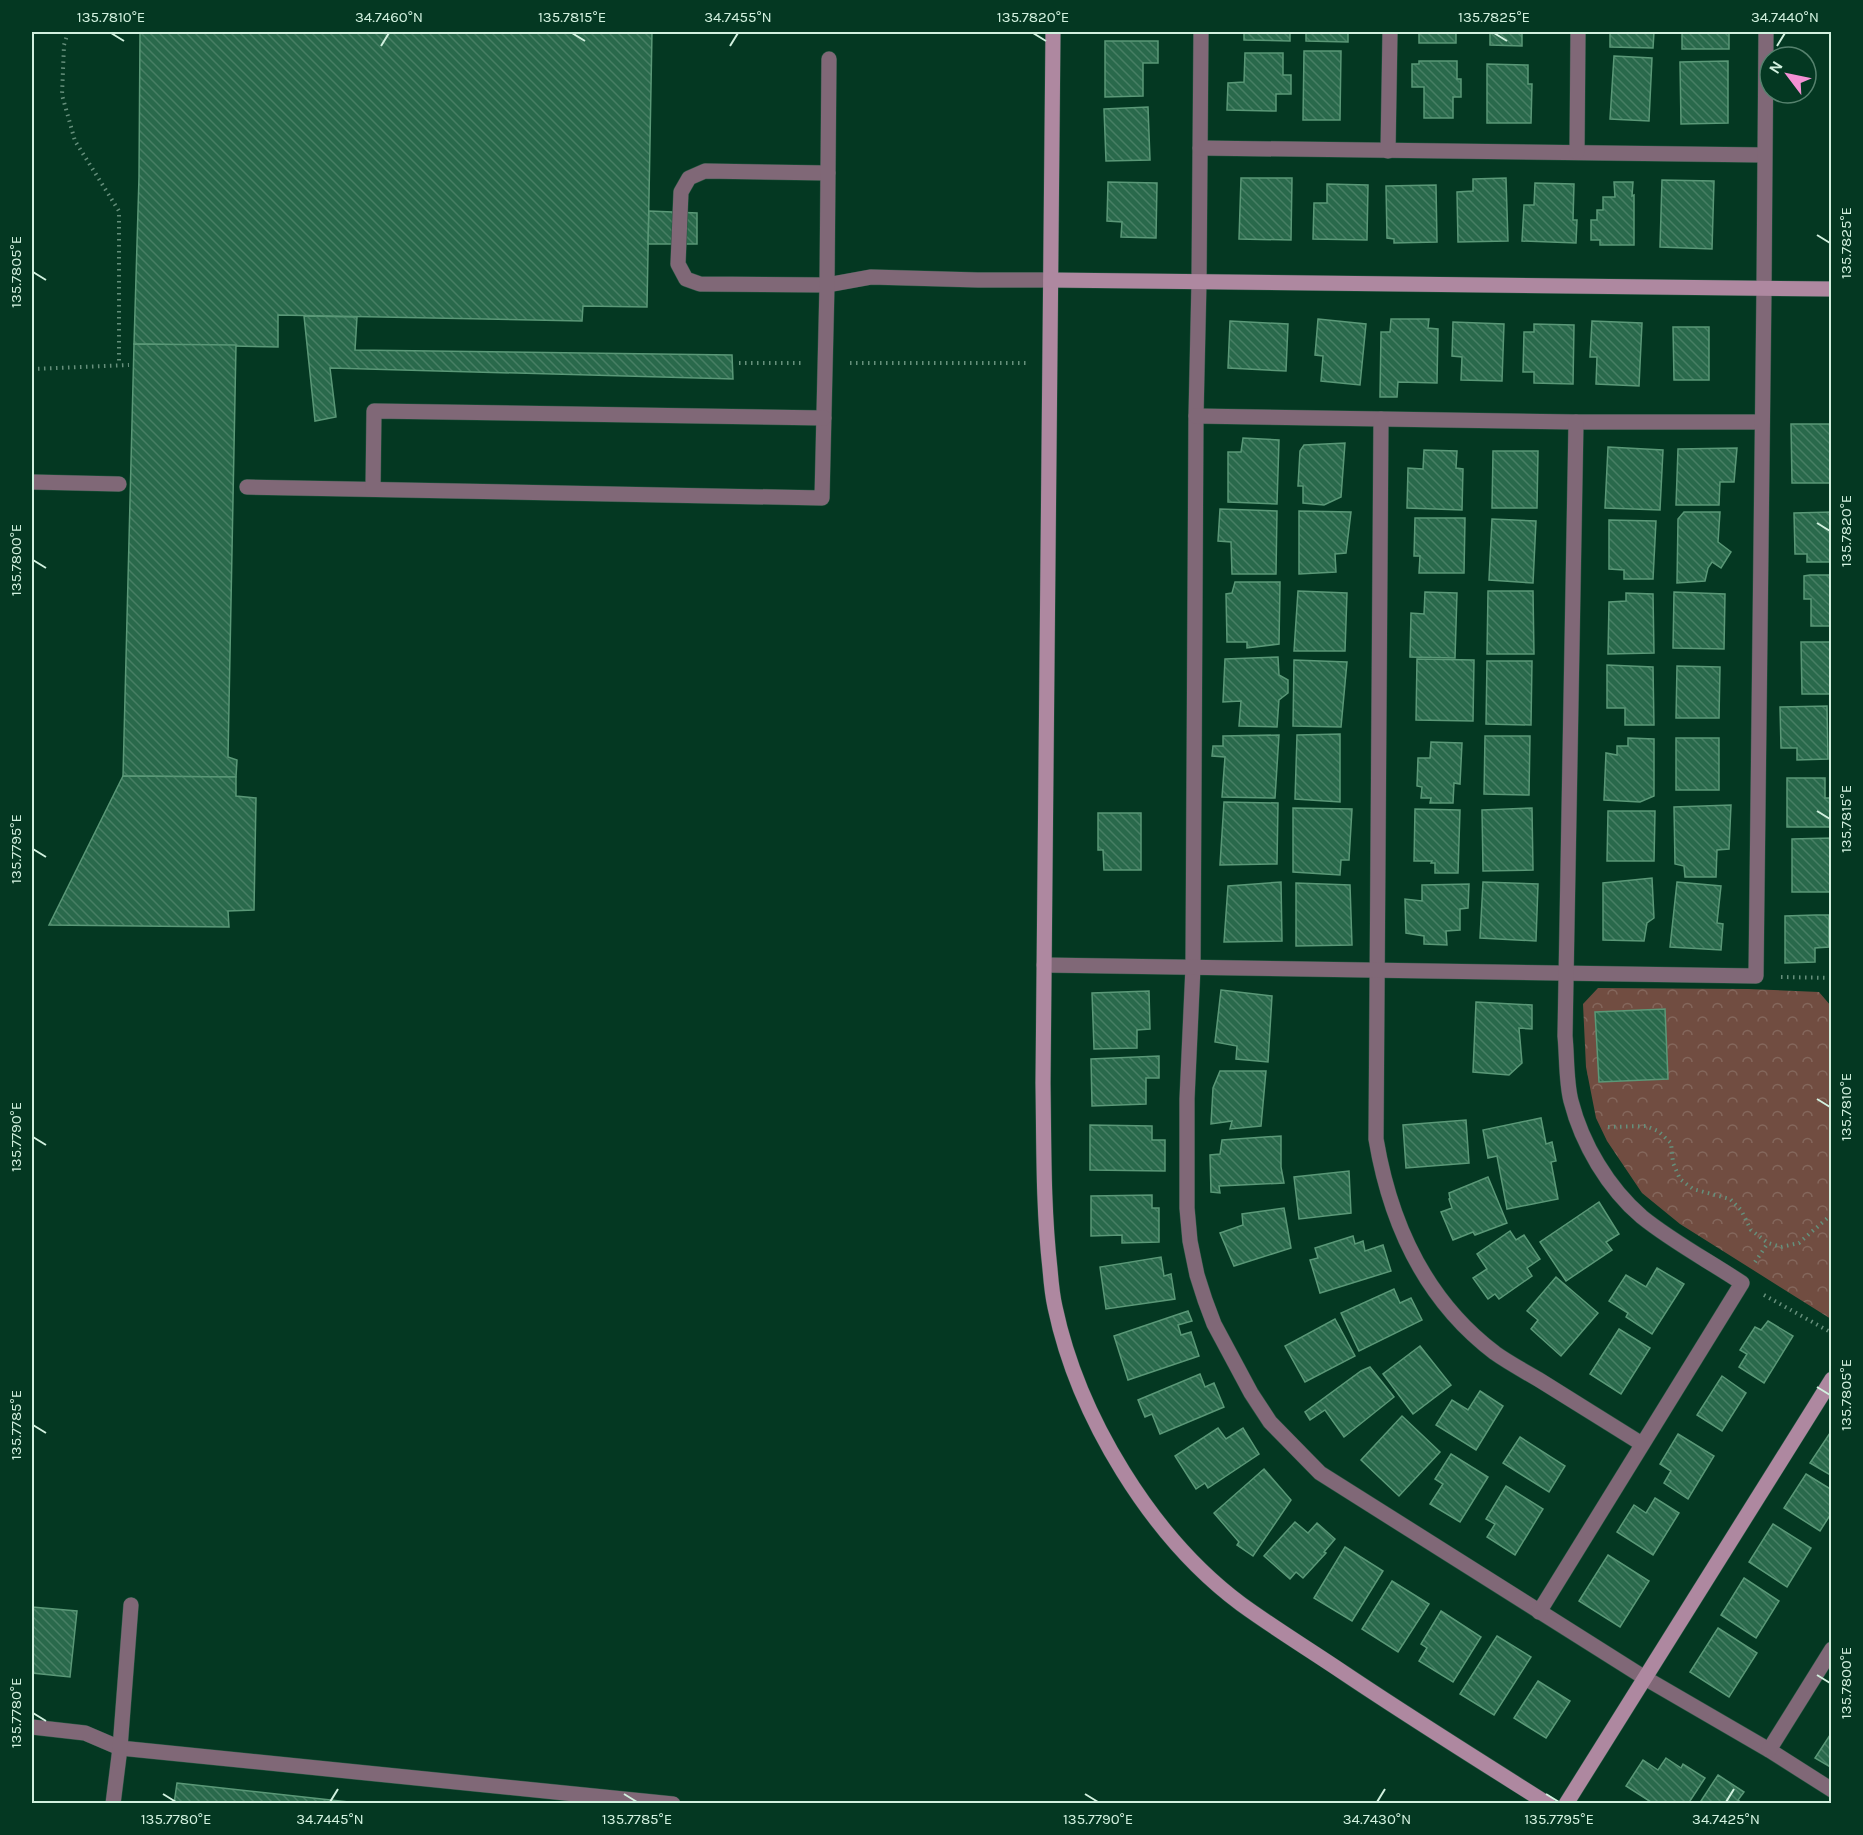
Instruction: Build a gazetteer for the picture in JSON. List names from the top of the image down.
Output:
{
  "north": "top left",
  "coordinates": [
    "135.7810°E",
    "34.7460°N",
    "135.7815°E",
    "34.7455°N",
    "135.7820°E",
    "135.7825°E",
    "34.7440°N",
    "135.7805°E",
    "135.7800°E",
    "135.7795°E",
    "135.7790°E",
    "135.7785°E",
    "135.7780°E",
    "34.7445°N",
    "34.7430°N",
    "34.7425°N"
  ]
}
